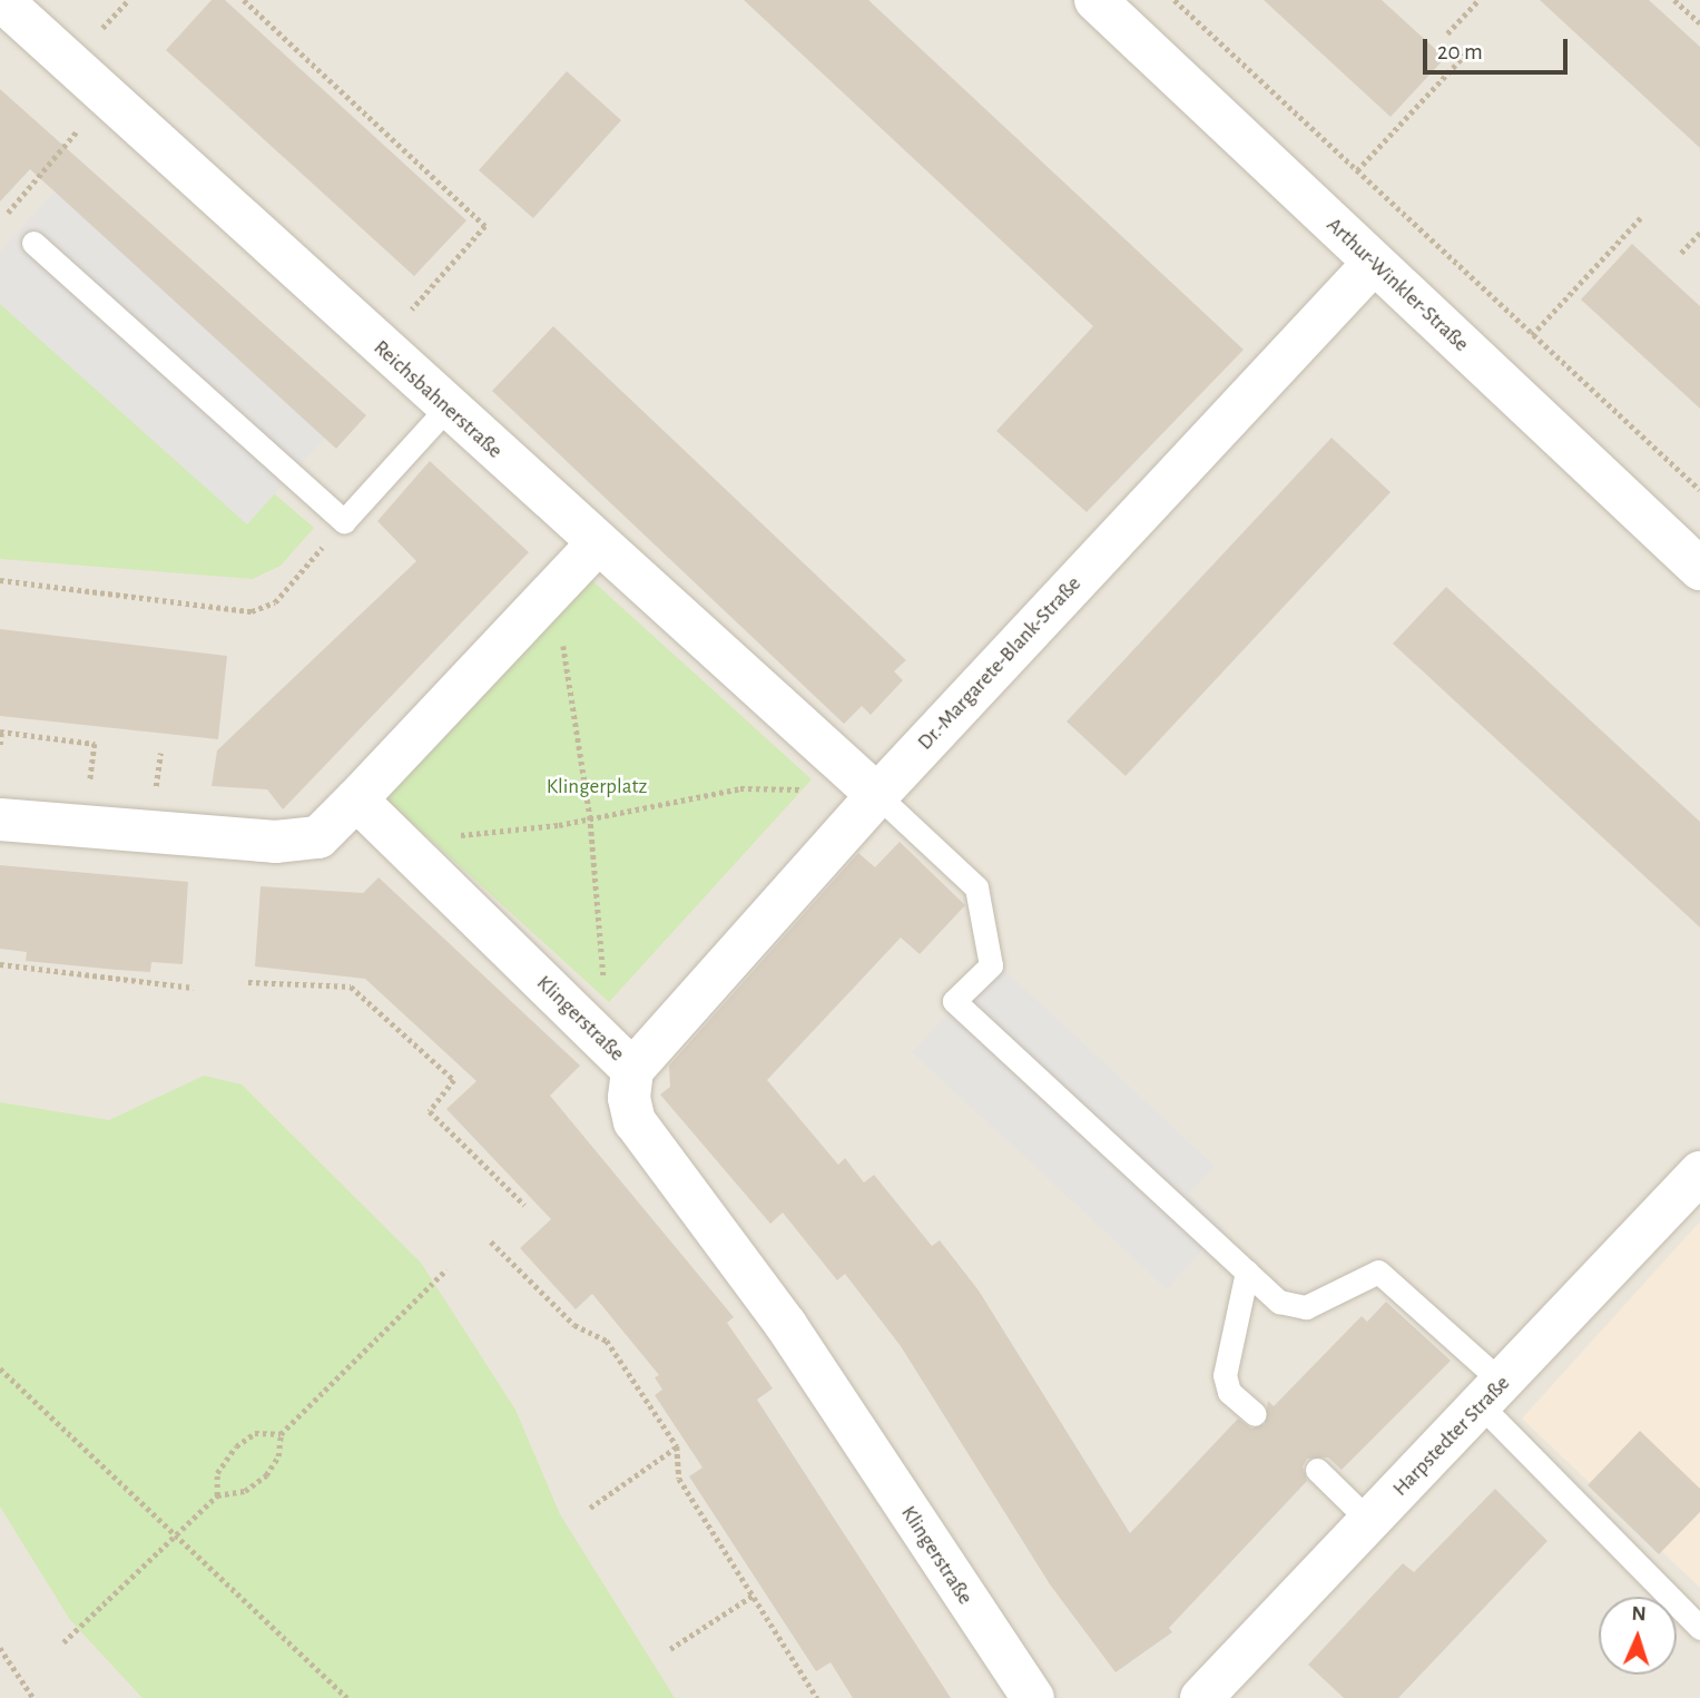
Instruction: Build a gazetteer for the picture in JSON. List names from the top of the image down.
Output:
{
  "streets": {
    "street": [
      "Arthur-Winkler-Straße",
      "Reichsbahnerstraße",
      "Dr.-Margarete-Blank-Straße",
      "Klingerstraße",
      "Harpstedter Straße"
    ]
  },
  "crossings": [
    ["Arthur-Winkler-Straße", "Dr.-Margarete-Blank-Straße"],
    ["Reichsbahnerstraße", "Dr.-Margarete-Blank-Straße"],
    ["Dr.-Margarete-Blank-Straße", "Klingerstraße"]
  ],
  "parks": ["Klingerplatz"],
  "scale_bar": "20 m",
  "north": "top"
}
